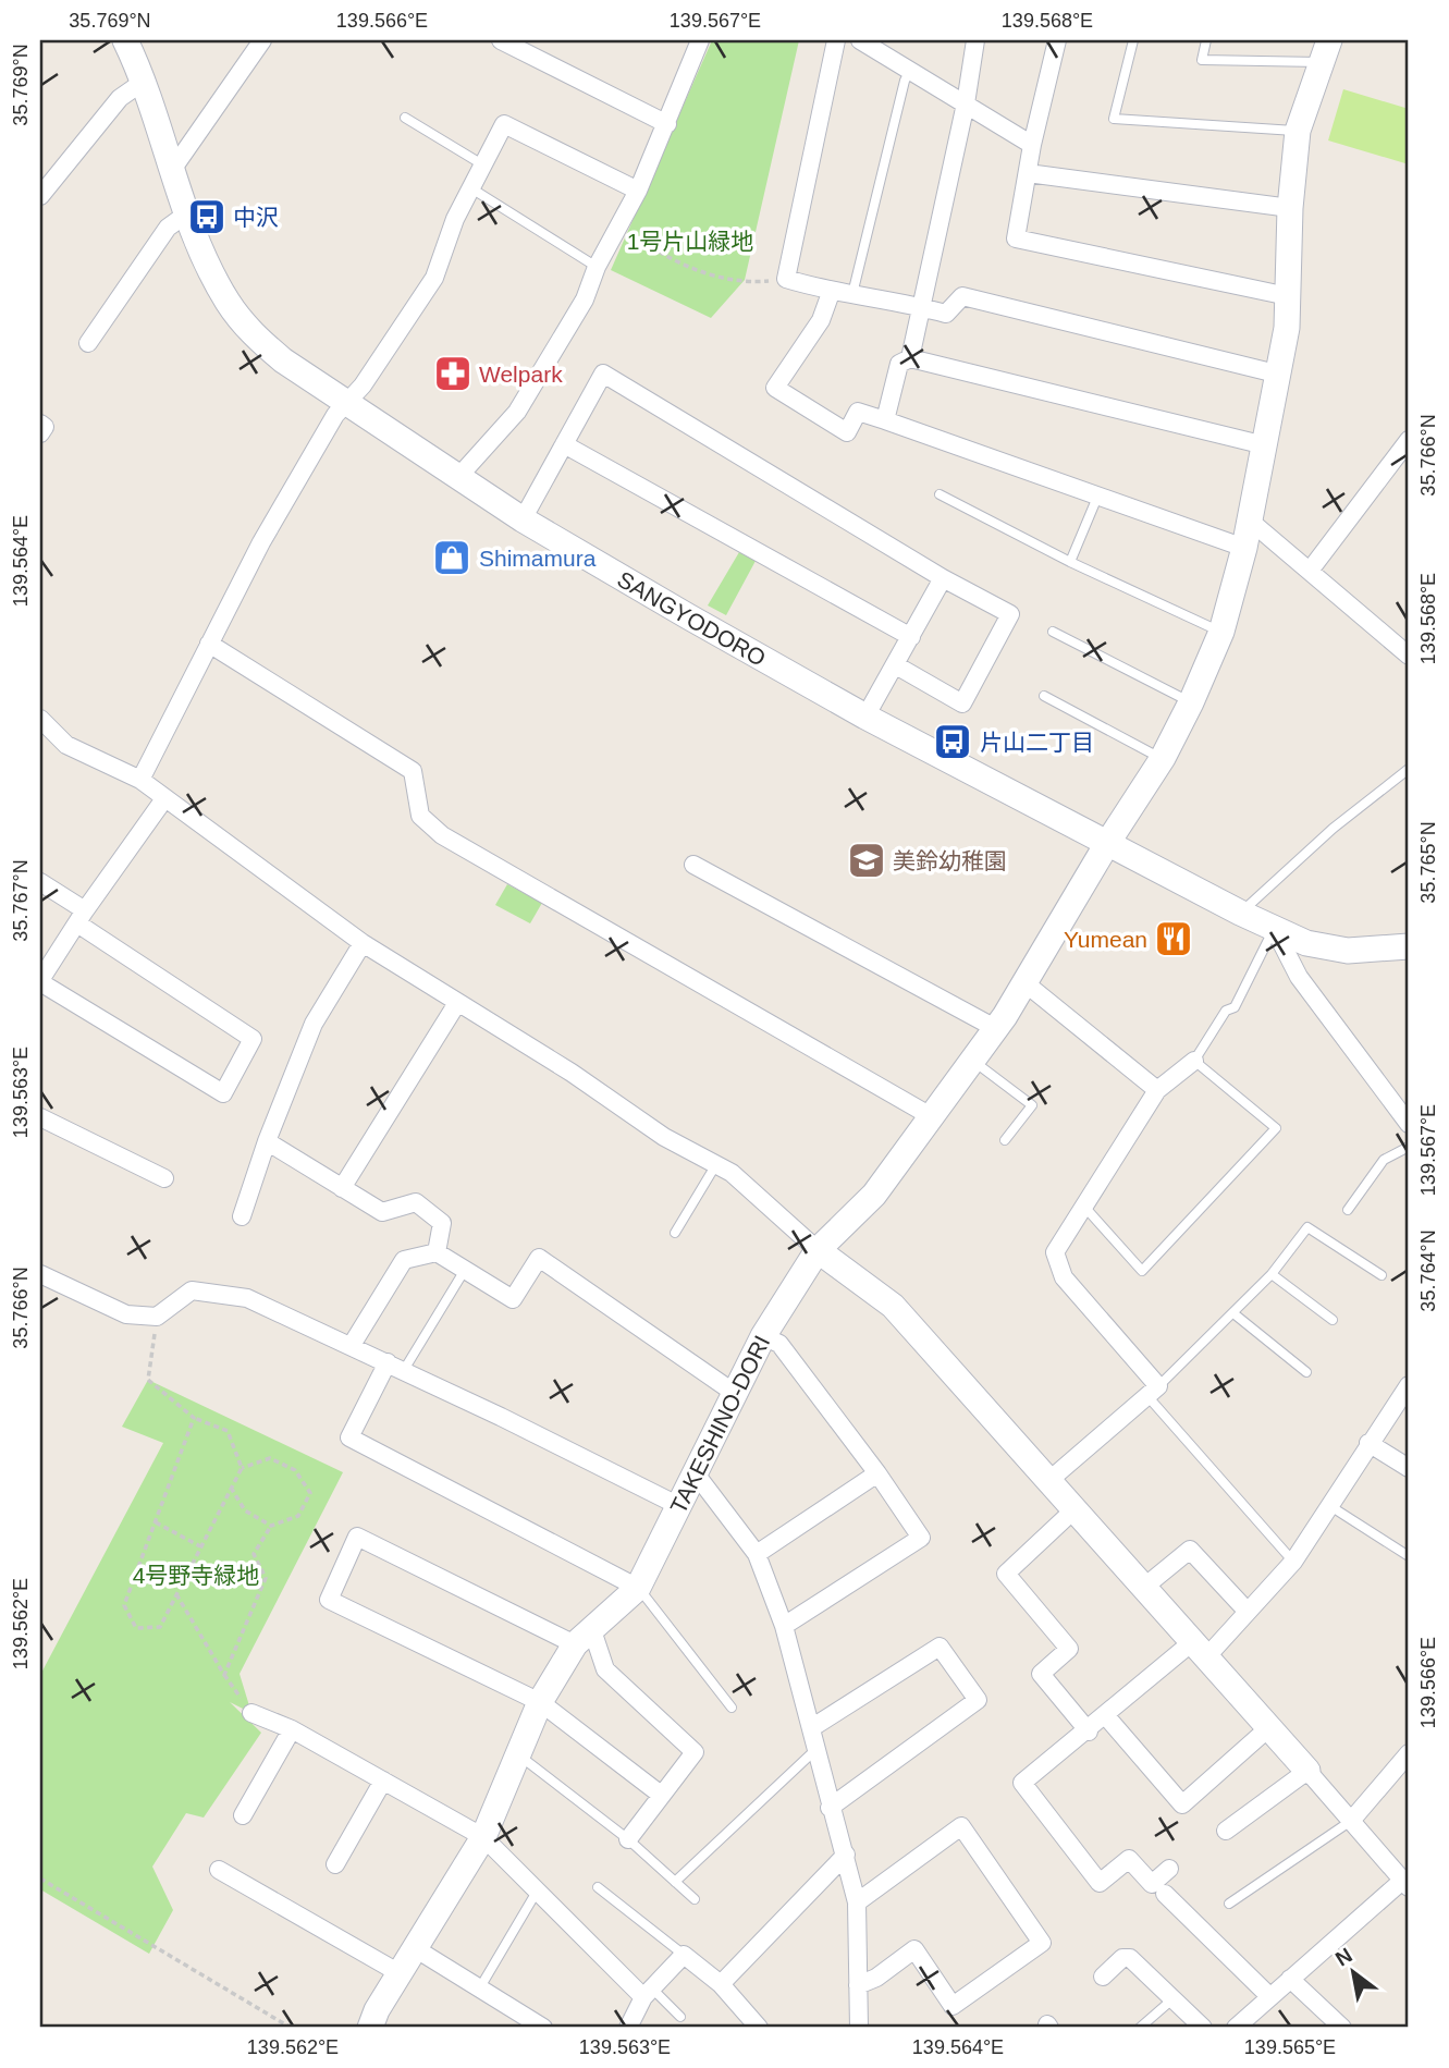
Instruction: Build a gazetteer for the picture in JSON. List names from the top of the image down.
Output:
{
  "streets": {
    "street": ["SANGYODORO", "TAKESHINO-DORI"]
  },
  "crossings": [
    ["SANGYODORO", "TAKESHINO-DORI"]
  ],
  "parks": ["1号片山緑地", "4号野寺緑地"],
  "places": {
    "bus stop": ["中沢", "片山二丁目"],
    "pharmacy": ["Welpark"],
    "shop": ["Shimamura"],
    "school or university": ["美鈴幼稚園"],
    "restaurant": ["Yumean"]
  },
  "north": "top left",
  "coordinates": [
    "35.769°N",
    "139.566°E",
    "139.567°E",
    "139.568°E",
    "35.766°N",
    "139.564°E",
    "35.765°N",
    "35.767°N",
    "139.563°E",
    "35.764°N",
    "139.562°E",
    "139.565°E"
  ]
}
